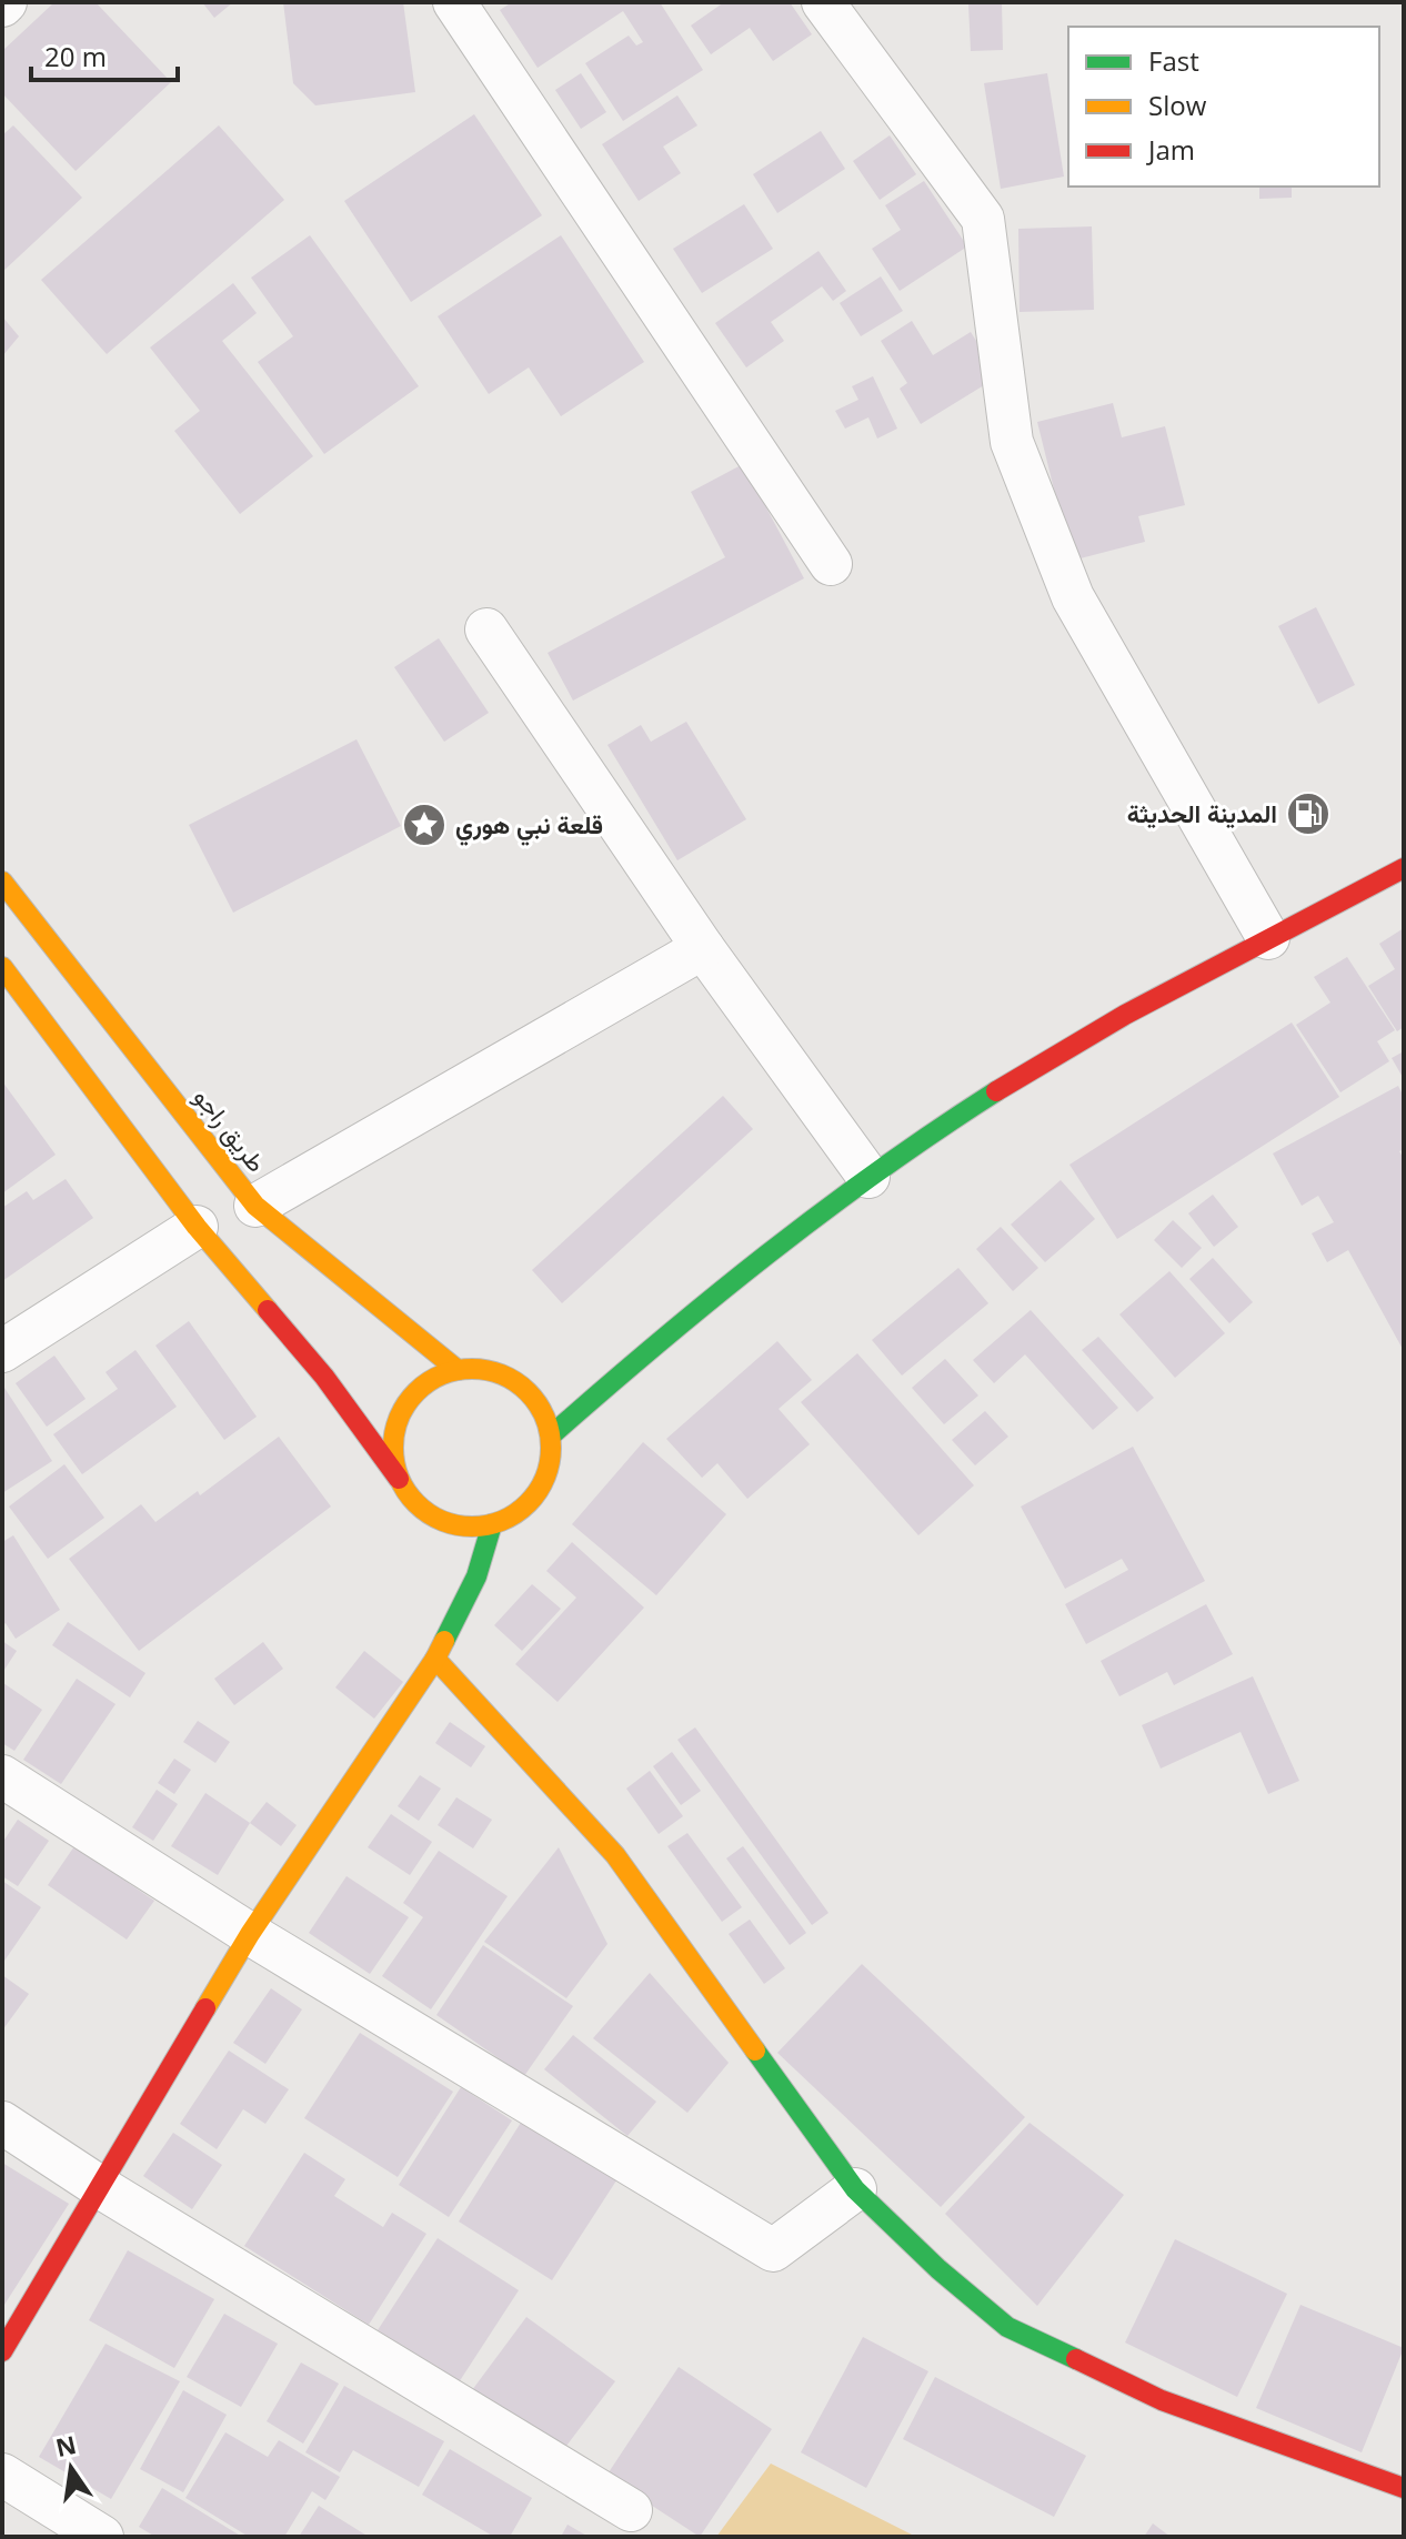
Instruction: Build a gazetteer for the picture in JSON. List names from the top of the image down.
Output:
{
  "streets": {
    "main road": ["طريق راجو"]
  },
  "places": {
    "fuel station": ["المدينة الحديثة"],
    "place": ["قلعة نبي هوري"]
  },
  "legend": ["Fast", "Slow", "Jam"],
  "scale_bar": "20 m",
  "north": "top"
}
